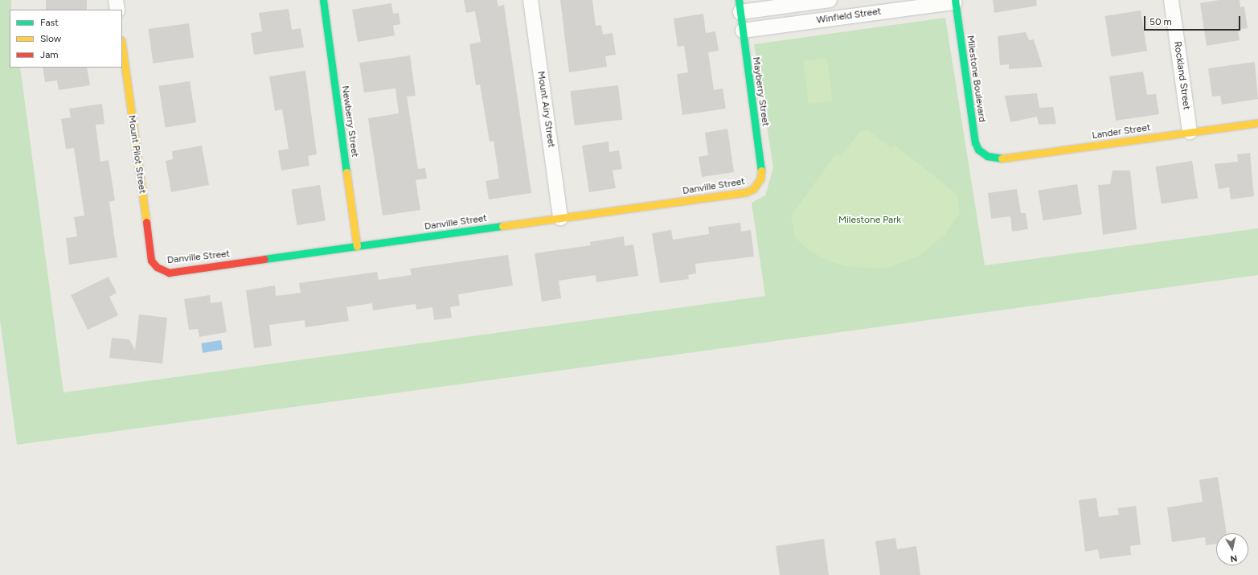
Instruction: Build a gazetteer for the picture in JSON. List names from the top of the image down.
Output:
{
  "streets": {
    "street": [
      "Winfield Street",
      "Rockland Street",
      "Milestone Boulevard",
      "Mayberry Street",
      "Mount Airy Street",
      "Newberry Street",
      "Lander Street",
      "Mount Pilot Street",
      "Danville Street"
    ]
  },
  "crossings": [
    ["Winfield Street", "Milestone Boulevard"],
    ["Winfield Street", "Mayberry Street"],
    ["Rockland Street", "Lander Street"],
    ["Milestone Boulevard", "Lander Street"],
    ["Mayberry Street", "Danville Street"],
    ["Mount Airy Street", "Danville Street"],
    ["Newberry Street", "Danville Street"],
    ["Mount Pilot Street", "Danville Street"]
  ],
  "parks": ["Milestone Park"],
  "legend": ["Fast", "Slow", "Jam"],
  "scale_bar": "50 m",
  "north": "bottom"
}
